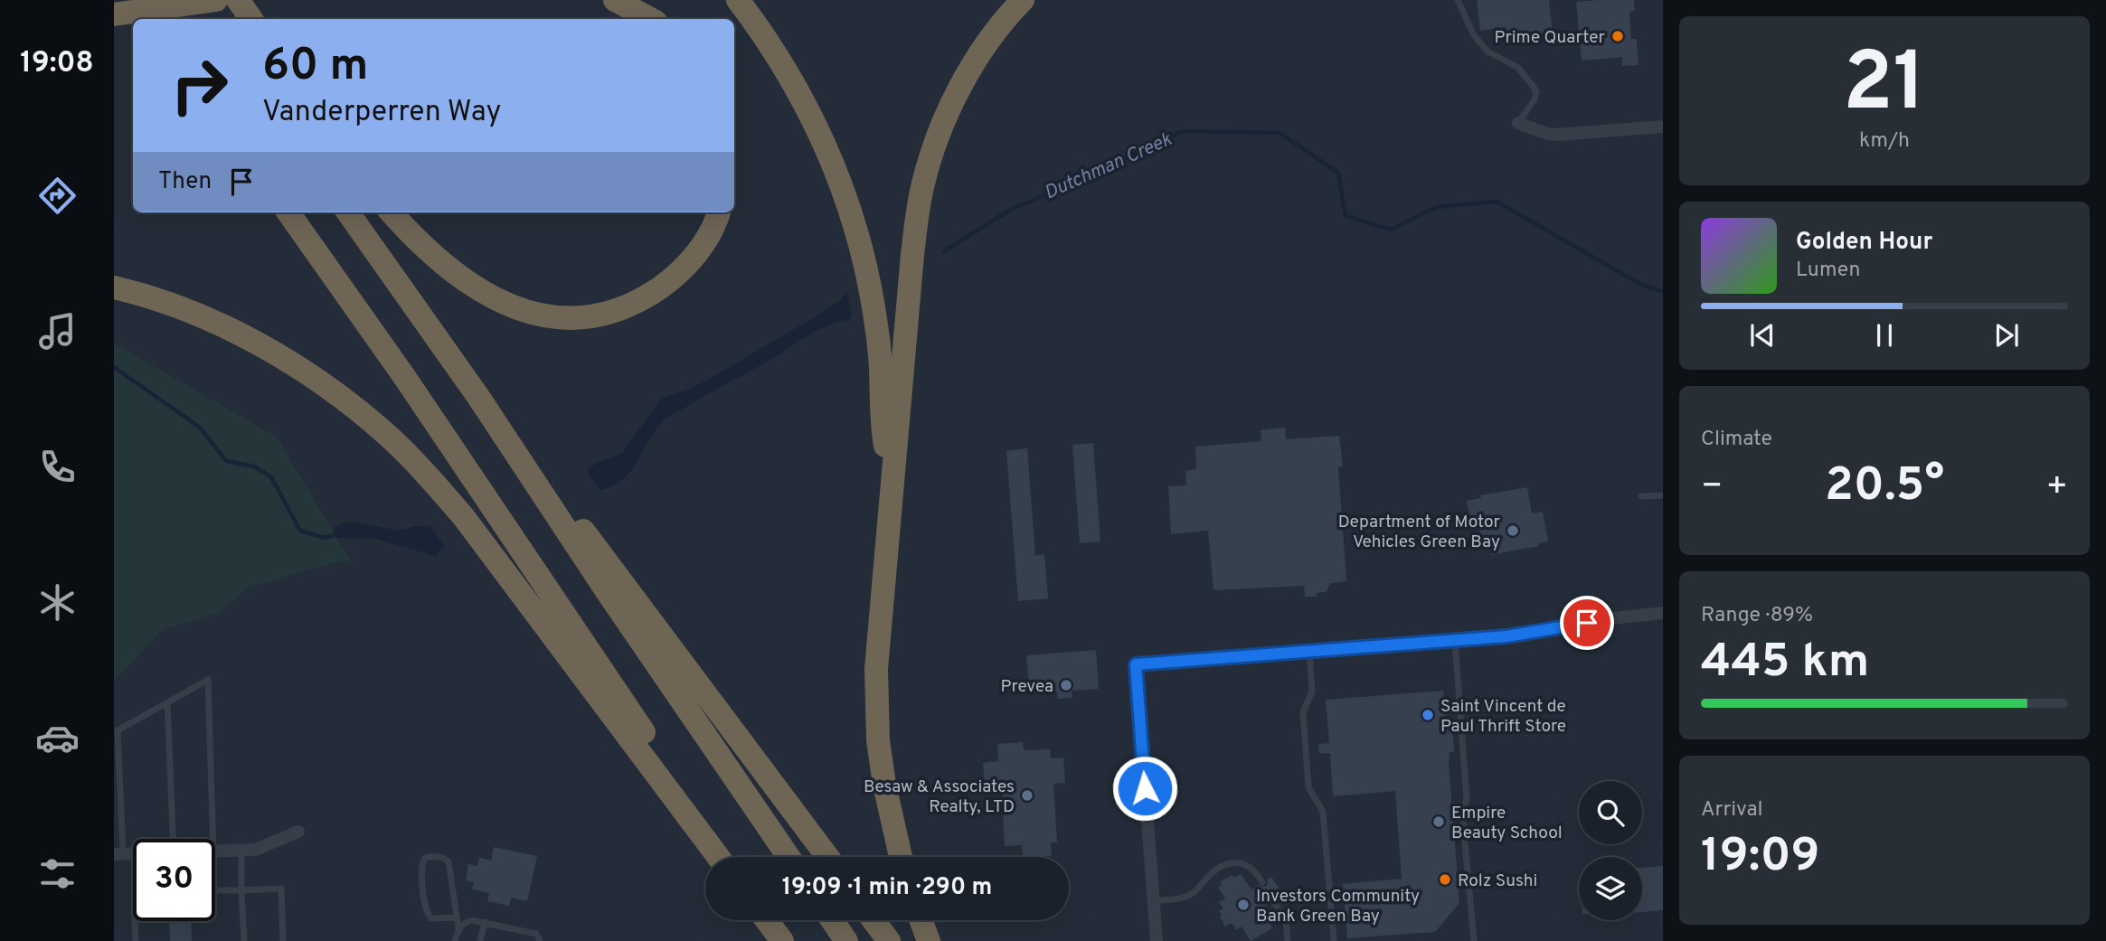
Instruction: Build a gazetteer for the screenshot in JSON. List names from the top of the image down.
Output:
{
  "water": ["Dutchman Creek"],
  "places": [
    "Prime Quarter",
    "Department of Motor Vehicles Green Bay",
    "Prevea",
    "Saint Vincent de Paul Thrift Store",
    "Besaw & Associates Realty, LTD",
    "Empire Beauty School",
    "Rolz Sushi",
    "Investors Community Bank Green Bay"
  ],
  "page": {
    "tabs": "19:08",
    "tile": [
      ["21", "km/h"],
      "Climate",
      ["Range · 89%", "445 km"],
      ["Arrival", "19:09"]
    ],
    "turn": ["60 m", "Vanderperren Way"],
    "then": "Then",
    "song": ["Golden Hour", "Lumen"],
    "heat": ["−", "20.5°", "+"],
    "limit": "30",
    "trip": "19:09 · 1 min · 290 m"
  }
}
